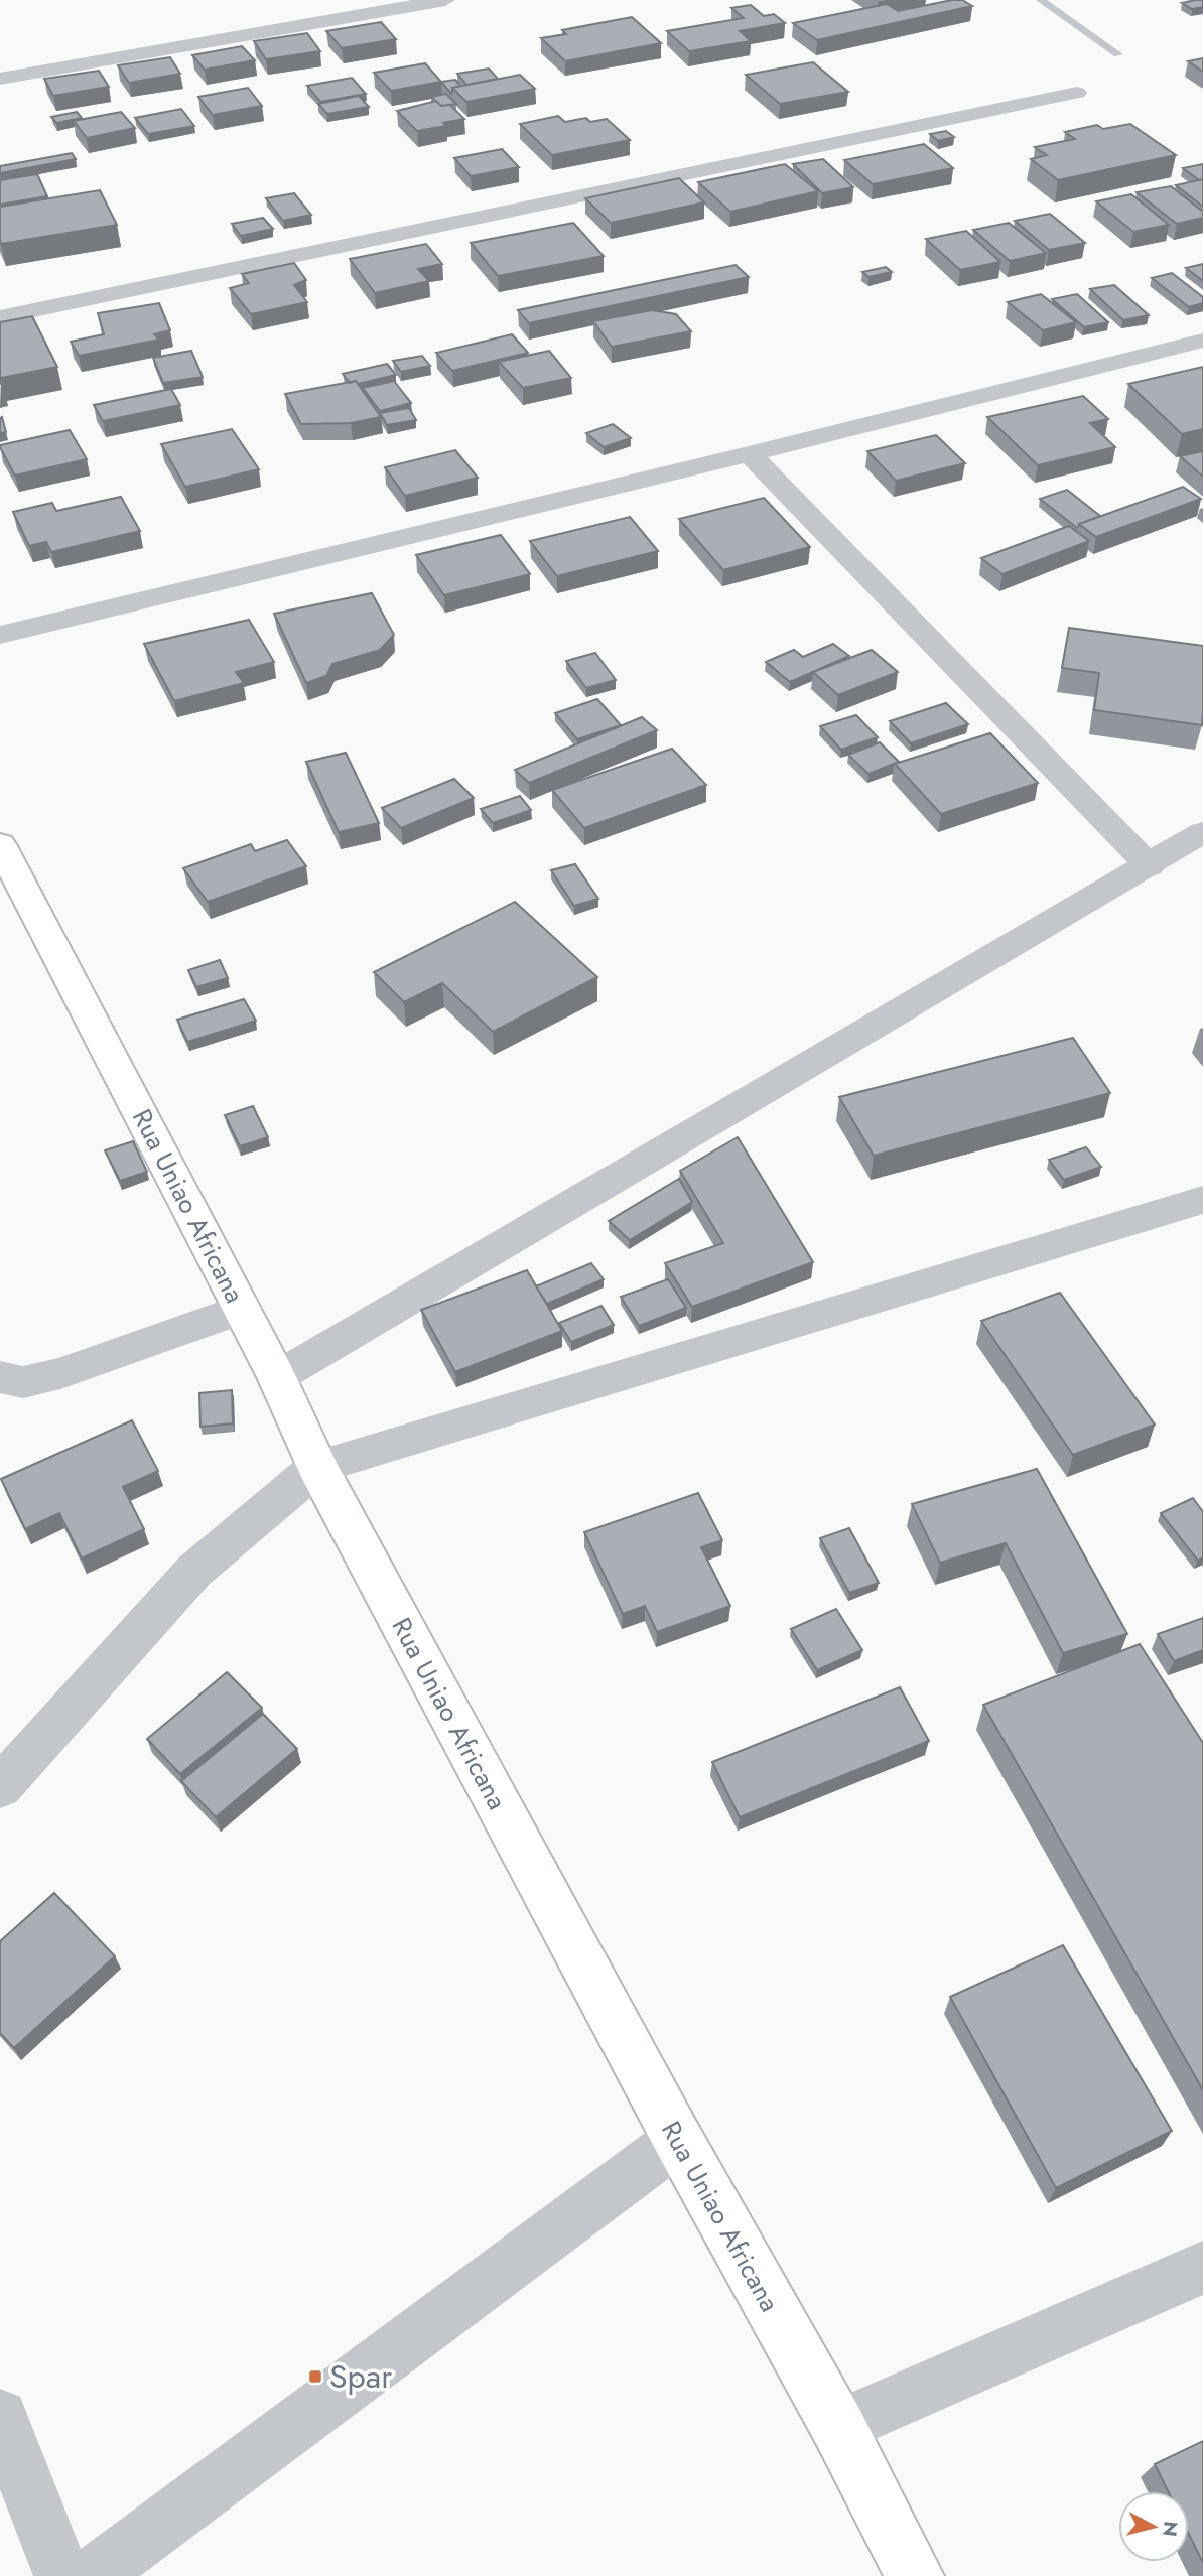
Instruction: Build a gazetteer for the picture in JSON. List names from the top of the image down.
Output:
{
  "streets": {
    "main road": ["Rua Uniao Africana"]
  },
  "places": {
    "transit": ["Spar"]
  },
  "north": "right"
}
